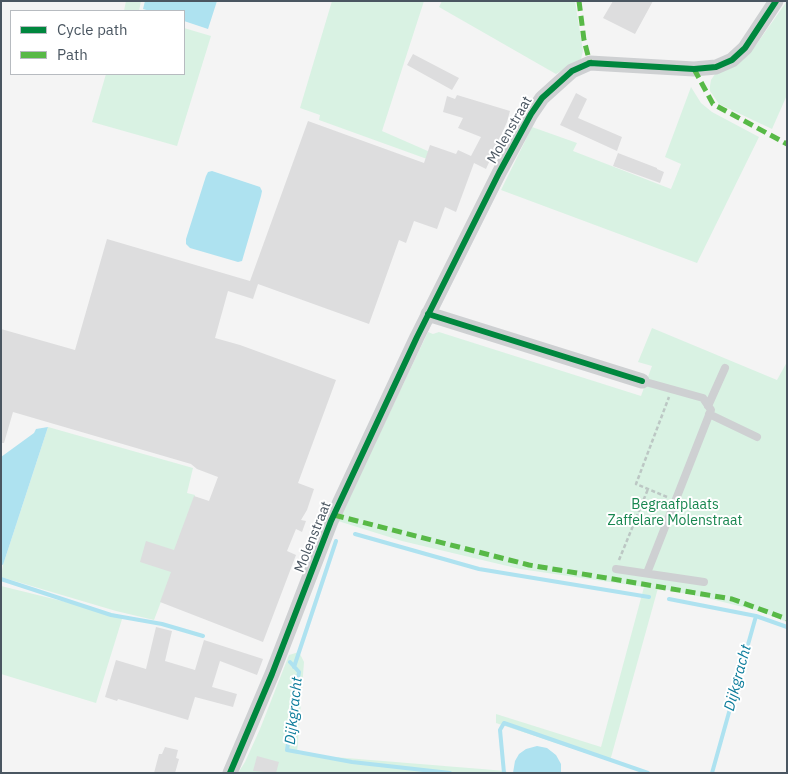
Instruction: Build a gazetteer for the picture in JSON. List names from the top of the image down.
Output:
{
  "streets": {
    "street": ["Molenstraat"]
  },
  "water": ["Dijkgracht"],
  "parks": ["Begraafplaats Zaffelare Molenstraat"],
  "legend": ["Cycle path", "Path"]
}
